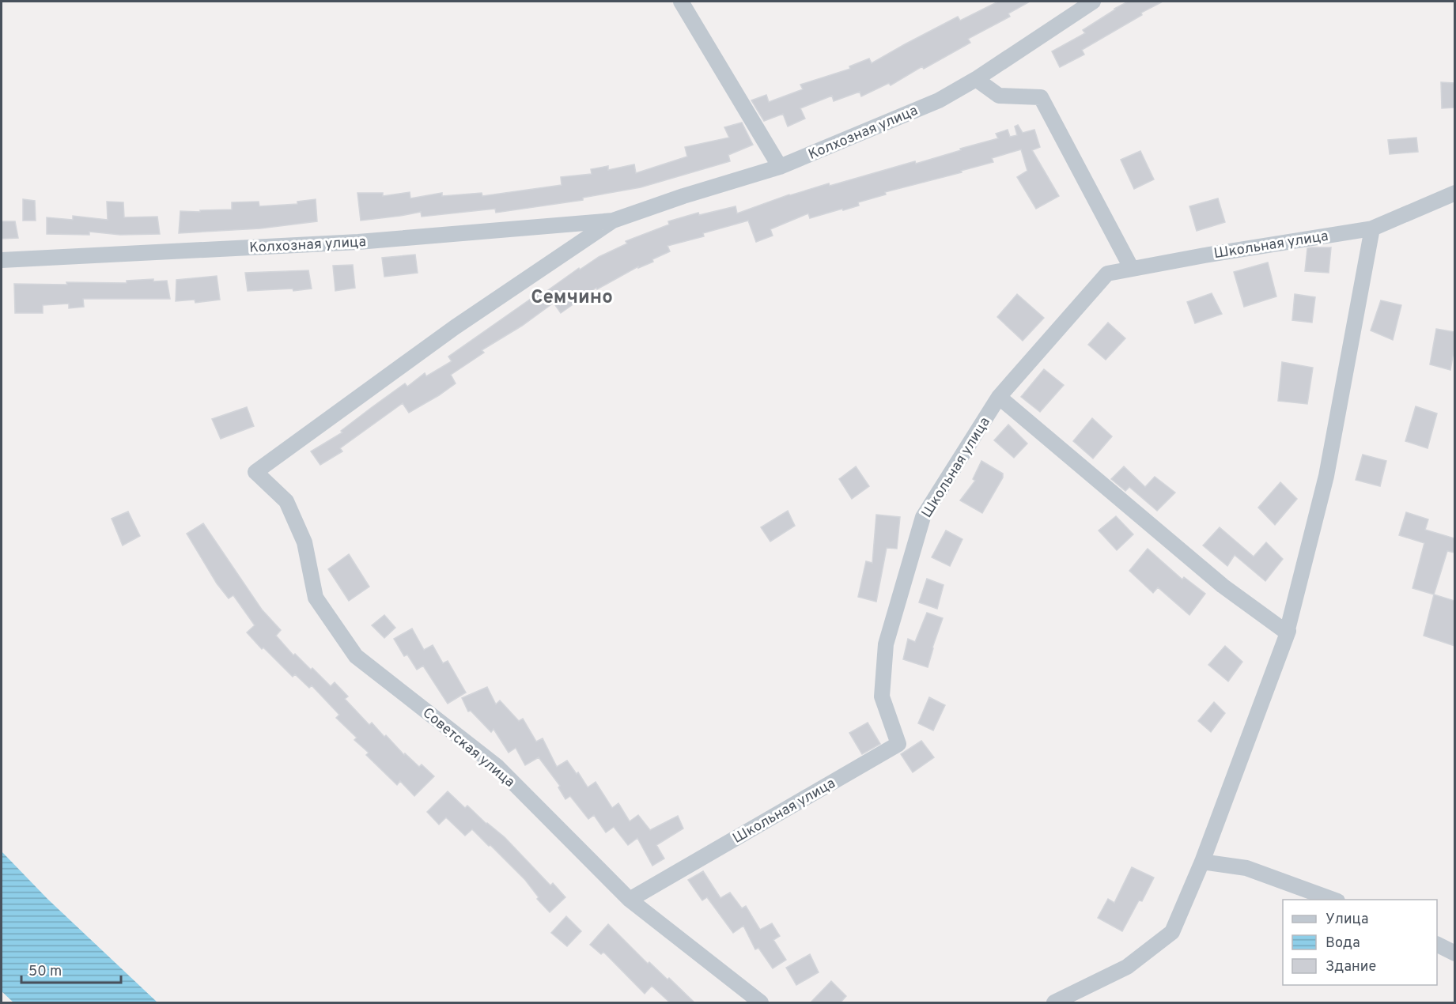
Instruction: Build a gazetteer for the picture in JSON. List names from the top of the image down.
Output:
{
  "streets": {
    "street": ["Колхозная улица", "Школьная улица", "Советская улица"]
  },
  "crossings": [
    ["Колхозная улица", "Советская улица"],
    ["Школьная улица", "Советская улица"]
  ],
  "districts": ["Семчино"],
  "legend": ["Улица", "Вода", "Здание"],
  "scale_bar": "50 m"
}
